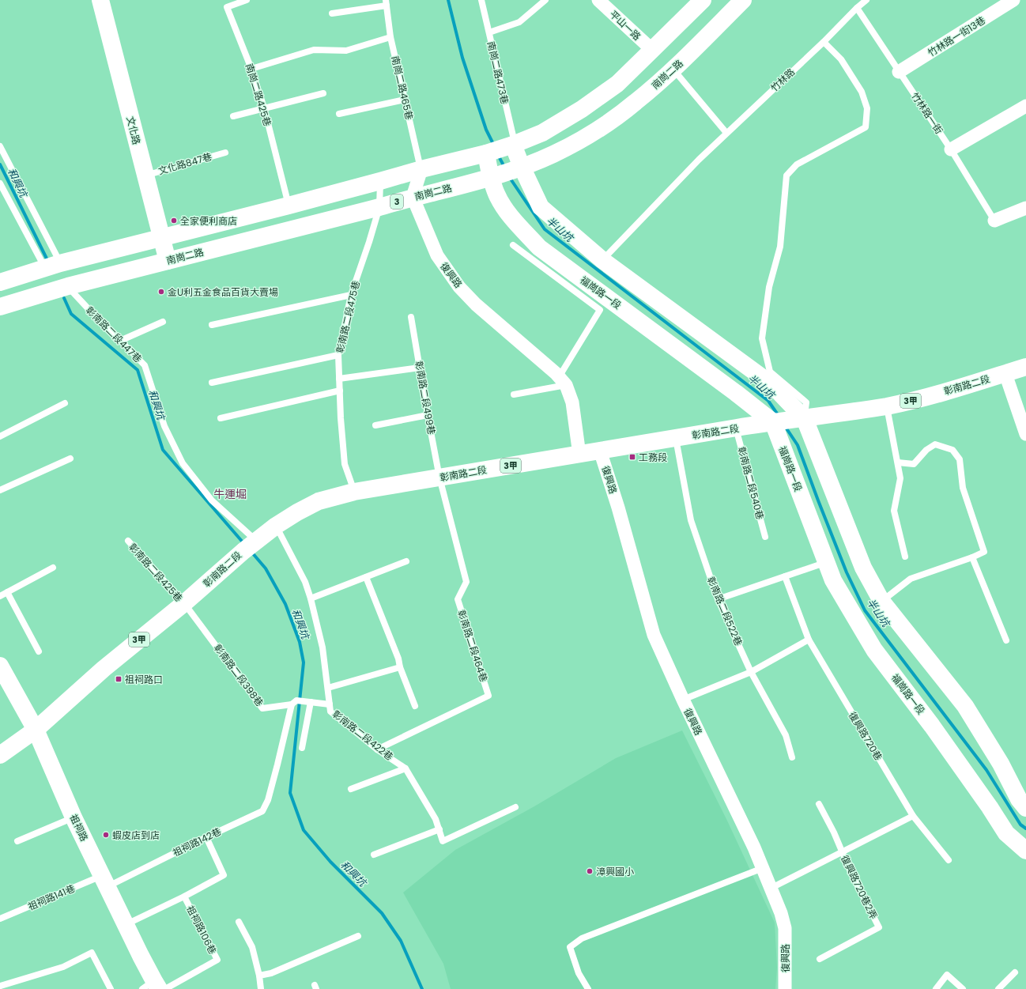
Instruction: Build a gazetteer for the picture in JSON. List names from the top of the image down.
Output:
{
  "streets": {
    "main road": [
      "南崗二路",
      "文化路",
      "3",
      "福崗路一段",
      "彰南路二段",
      "3甲",
      "祖祠路"
    ],
    "street": ["平山一路", "竹林路一街13巷", "復興路"],
    "lane": [
      "南崗二路473巷",
      "竹林路",
      "南崗二路465巷",
      "南崗二路425巷",
      "竹林路一街",
      "文化路847巷",
      "彰南路二段475巷",
      "彰南路二段447巷",
      "彰南路二段499巷",
      "彰南路二段540巷",
      "彰南路二段425巷",
      "彰南路二段522巷",
      "彰南路二段464巷",
      "彰南路二段398巷",
      "彰南路二段422巷",
      "復興路720巷",
      "祖祠路142巷",
      "復興路720巷2弄",
      "祖祠路141巷",
      "祖祠路106巷"
    ]
  },
  "crossings": [
    ["竹林路一街13巷", "竹林路一街"],
    ["南崗二路473巷", "福崗路一段"],
    ["南崗二路", "文化路"],
    ["南崗二路", "復興路"],
    ["南崗二路", "福崗路一段"],
    ["南崗二路", "彰南路二段475巷"],
    ["南崗二路", "彰南路二段447巷"],
    ["竹林路", "竹林路一街"],
    ["竹林路", "福崗路一段"],
    ["文化路", "文化路847巷"],
    ["復興路", "彰南路二段"],
    ["福崗路一段", "彰南路二段"],
    ["彰南路二段475巷", "彰南路二段"],
    ["彰南路二段447巷", "彰南路二段"],
    ["彰南路二段", "彰南路二段499巷"],
    ["彰南路二段", "彰南路二段540巷"],
    ["彰南路二段", "彰南路二段425巷"],
    ["彰南路二段", "彰南路二段522巷"],
    ["彰南路二段", "彰南路二段464巷"],
    ["彰南路二段", "彰南路二段398巷"],
    ["彰南路二段", "彰南路二段422巷"],
    ["彰南路二段", "祖祠路"],
    ["彰南路二段499巷", "彰南路二段464巷"],
    ["彰南路二段425巷", "彰南路二段398巷"],
    ["彰南路二段464巷", "彰南路二段422巷"],
    ["彰南路二段398巷", "彰南路二段422巷"],
    ["彰南路二段398巷", "祖祠路142巷"],
    ["祖祠路", "祖祠路142巷"],
    ["祖祠路", "祖祠路141巷"],
    ["祖祠路", "祖祠路106巷"],
    ["祖祠路142巷", "祖祠路141巷"]
  ],
  "districts": ["牛運堀"],
  "water": ["和興坑", "半山坑"],
  "places": {
    "other": [
      "全家便利商店",
      "金U利五金食品百貨大賣場",
      "蝦皮店到店",
      "漳興國小"
    ],
    "transit": ["工務段", "祖祠路口"]
  }
}
